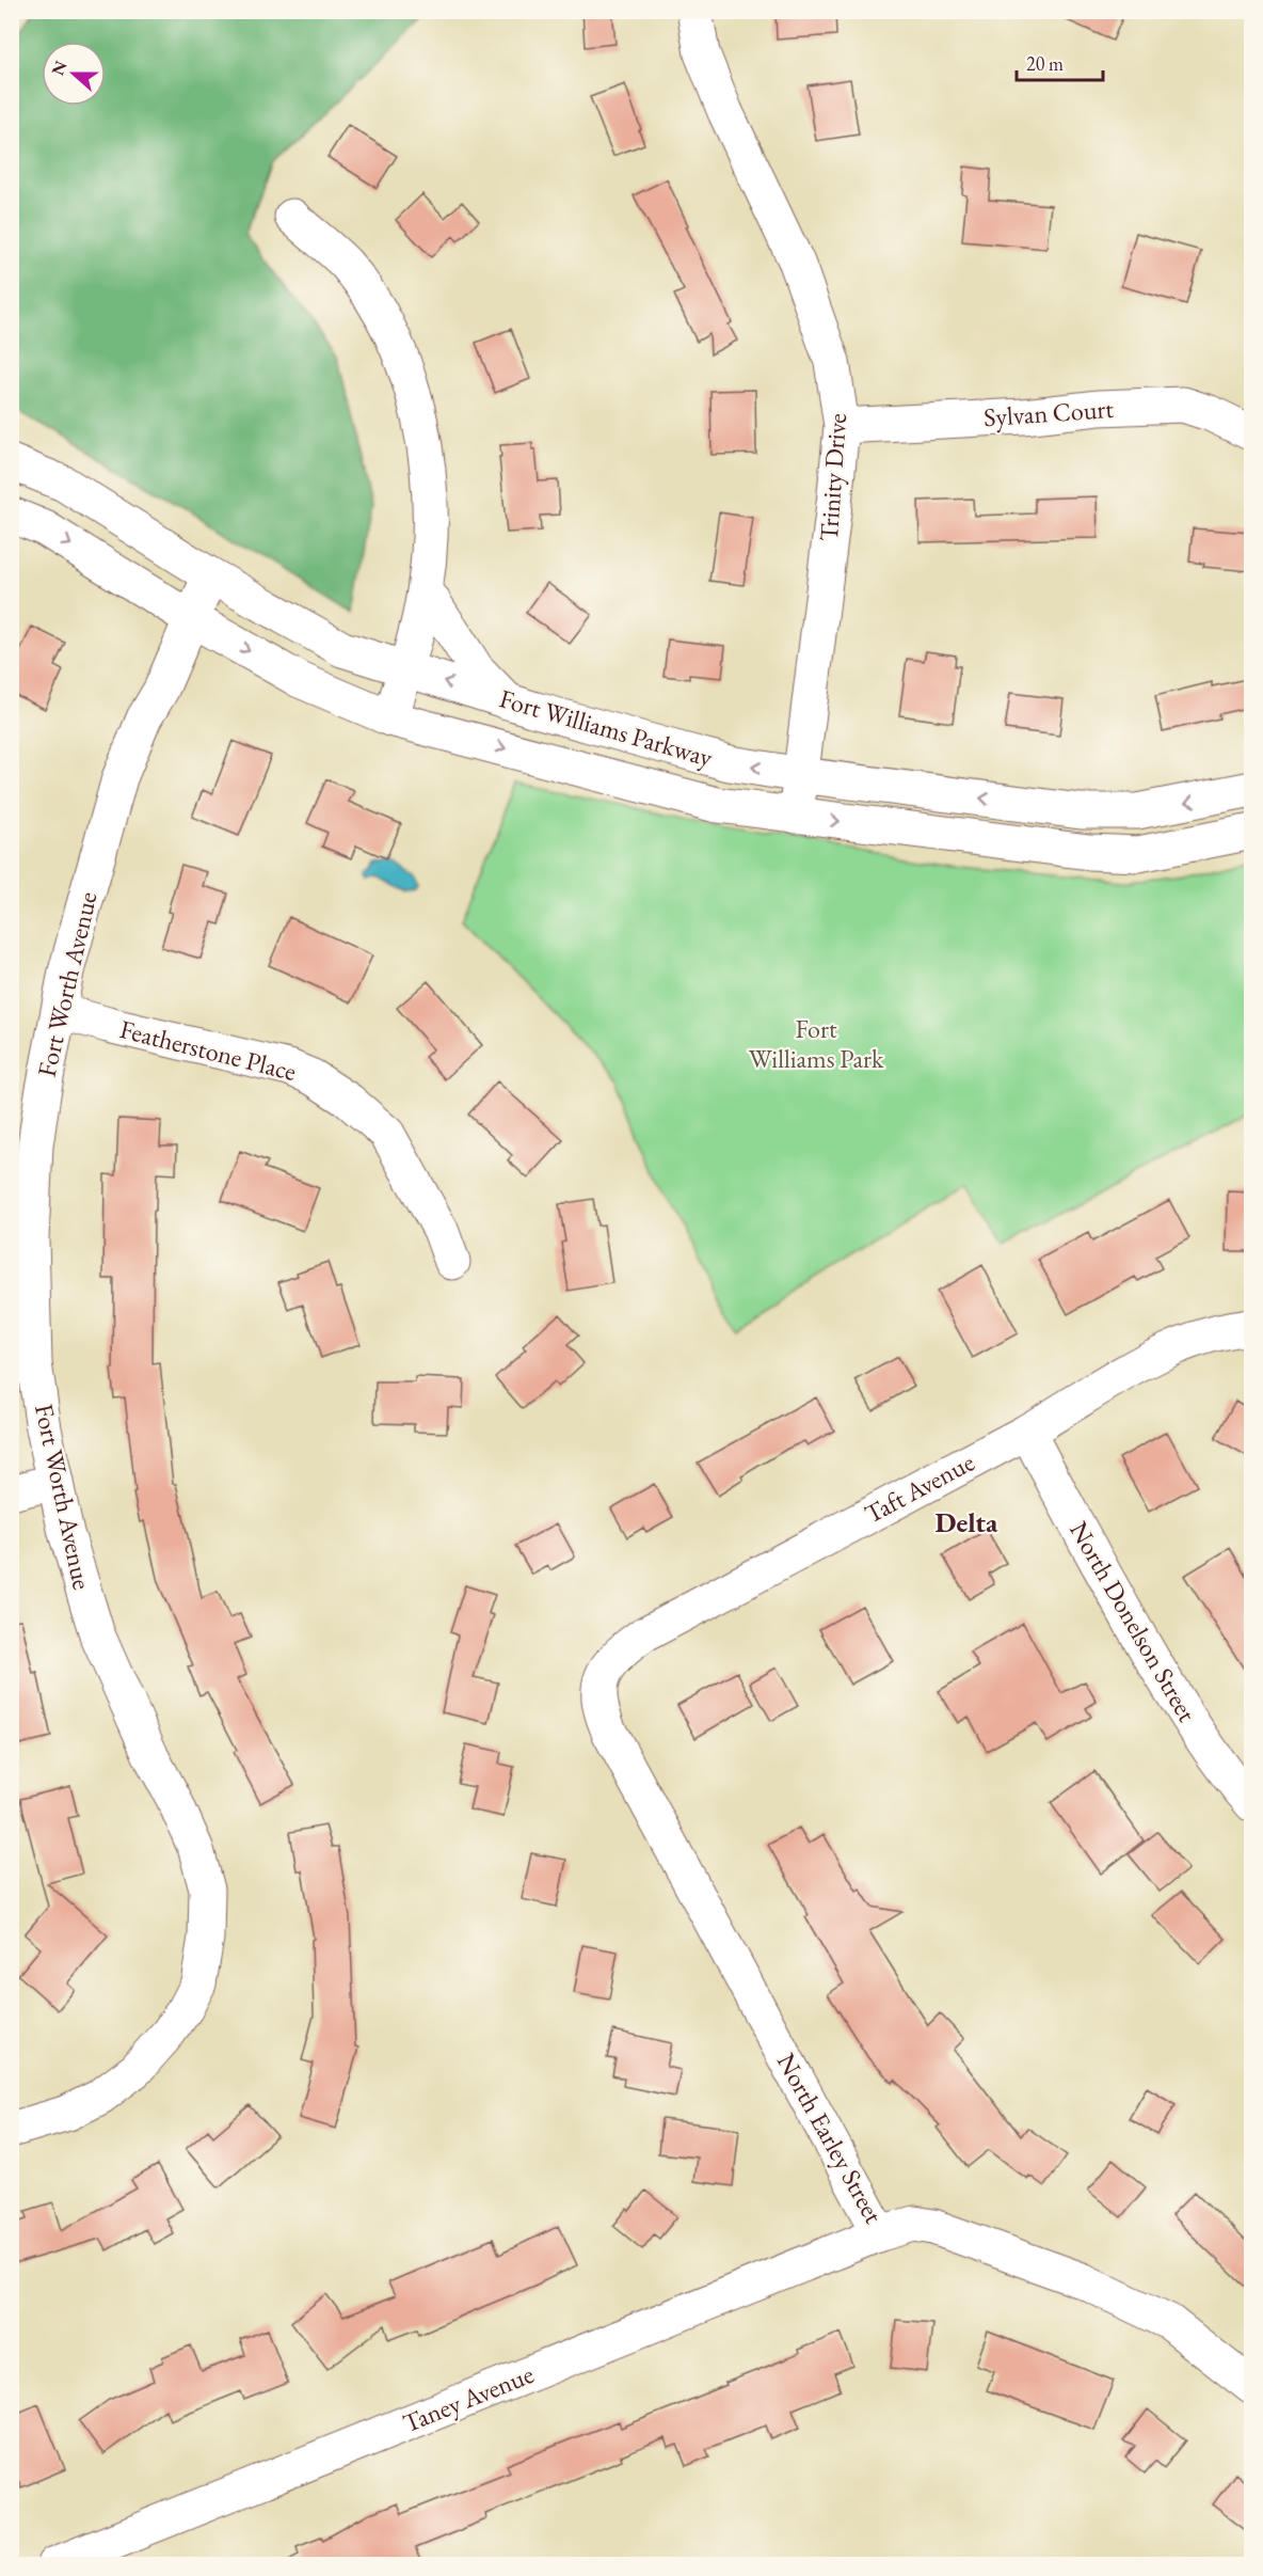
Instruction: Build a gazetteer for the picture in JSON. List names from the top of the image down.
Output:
{
  "streets": {
    "street": [
      "Sylvan Court",
      "Trinity Drive",
      "Fort Williams Parkway",
      "Fort Worth Avenue",
      "Featherstone Place",
      "Taft Avenue",
      "North Donelson Street",
      "North Earley Street",
      "Taney Avenue"
    ]
  },
  "crossings": [
    ["Sylvan Court", "Trinity Drive"],
    ["Trinity Drive", "Fort Williams Parkway"],
    ["Fort Williams Parkway", "Fort Worth Avenue"],
    ["Fort Worth Avenue", "Featherstone Place"],
    ["Taft Avenue", "North Donelson Street"],
    ["Taft Avenue", "North Earley Street"],
    ["North Earley Street", "Taney Avenue"]
  ],
  "districts": ["Delta"],
  "parks": ["Fort Williams Park"],
  "scale_bar": "20 m",
  "north": "left"
}
